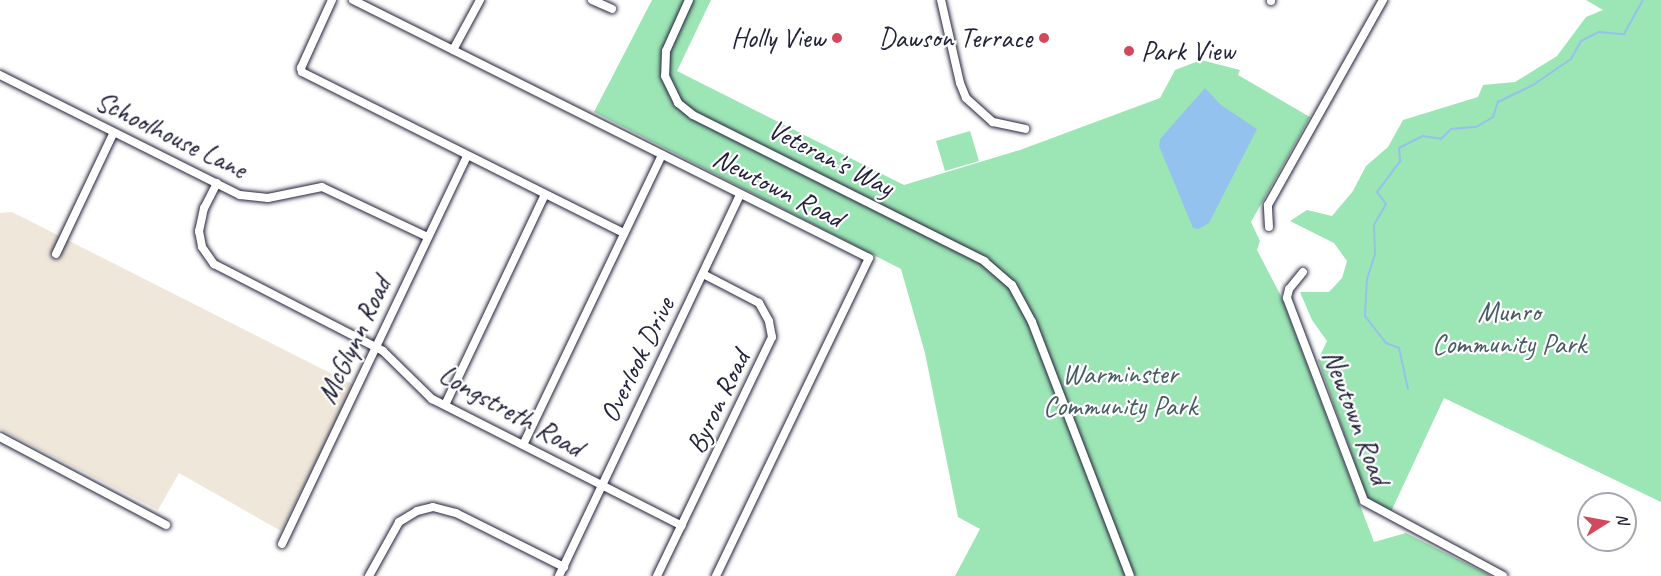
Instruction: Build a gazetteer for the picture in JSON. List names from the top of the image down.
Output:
{
  "streets": {
    "street": [
      "Schoolhouse Lane",
      "Veteran's Way",
      "Newtown Road",
      "McGlynn Road",
      "Overlook Drive",
      "Byron Road",
      "Longstreth Road"
    ]
  },
  "crossings": [
    ["Schoolhouse Lane", "McGlynn Road"],
    ["Schoolhouse Lane", "Longstreth Road"],
    ["Newtown Road", "Overlook Drive"],
    ["McGlynn Road", "Longstreth Road"],
    ["Overlook Drive", "Byron Road"],
    ["Overlook Drive", "Longstreth Road"],
    ["Byron Road", "Longstreth Road"]
  ],
  "parks": ["Munro Community Park", "Warminster Community Park"],
  "places": ["Holly View", "Dawson Terrace", "Park View"],
  "north": "right"
}
